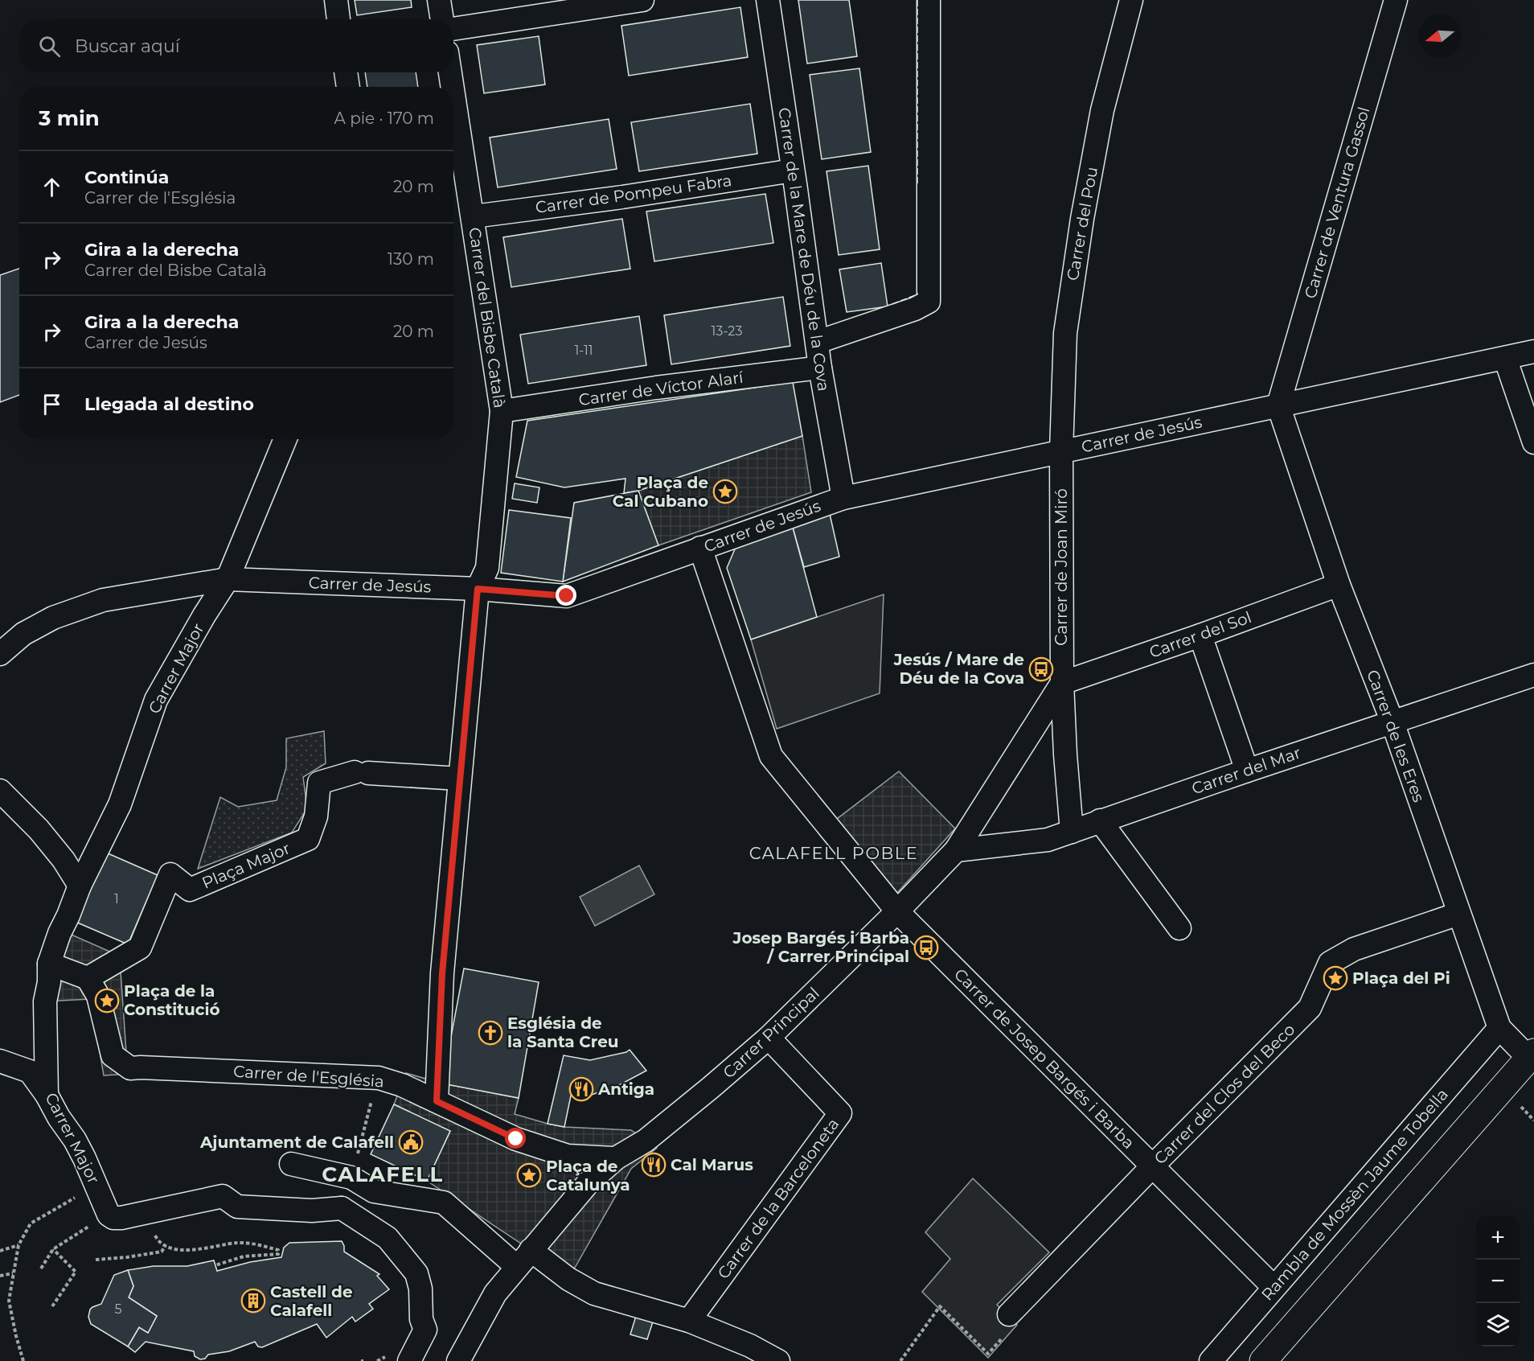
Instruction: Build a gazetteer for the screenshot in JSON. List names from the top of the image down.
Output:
{
  "streets": {
    "street": [
      "Carrer de Pompeu Fabra",
      "Carrer de Ventura Gassol",
      "Carrer del Pou",
      "Carrer de la Mare de Déu de la Cova",
      "Carrer del Bisbe Català",
      "Carrer de Víctor Alarí",
      "Carrer de Jesús",
      "Carrer de Joan Miró",
      "Carrer del Sol",
      "Carrer Major",
      "Carrer de les Eres",
      "Carrer del Mar",
      "Plaça Major",
      "Carrer Principal",
      "Carrer de Josep Bargés i Barba",
      "Carrer de l'Església",
      "Carrer del Clos del Beco",
      "Rambla de Mossèn Jaume Tobella",
      "Carrer de la Barceloneta"
    ]
  },
  "crossings": [
    ["Carrer de Pompeu Fabra", "Carrer de la Mare de Déu de la Cova"],
    ["Carrer de Pompeu Fabra", "Carrer del Bisbe Català"],
    ["Carrer de Ventura Gassol", "Carrer de Jesús"],
    ["Carrer de Ventura Gassol", "Carrer de les Eres"],
    ["Carrer del Pou", "Carrer de Jesús"],
    ["Carrer del Pou", "Carrer de Joan Miró"],
    ["Carrer de la Mare de Déu de la Cova", "Carrer de Víctor Alarí"],
    ["Carrer de la Mare de Déu de la Cova", "Carrer de Jesús"],
    ["Carrer del Bisbe Català", "Carrer de Víctor Alarí"],
    ["Carrer del Bisbe Català", "Carrer de Jesús"],
    ["Carrer del Bisbe Català", "Plaça Major"],
    ["Carrer del Bisbe Català", "Carrer de l'Església"],
    ["Carrer de Jesús", "Carrer de Joan Miró"],
    ["Carrer de Jesús", "Carrer Major"],
    ["Carrer de Jesús", "Carrer de les Eres"],
    ["Carrer de Jesús", "Carrer de Josep Bargés i Barba"],
    ["Carrer de Joan Miró", "Carrer del Sol"],
    ["Carrer de Joan Miró", "Carrer del Mar"],
    ["Carrer de Joan Miró", "Carrer Principal"],
    ["Carrer del Sol", "Carrer de les Eres"],
    ["Carrer del Sol", "Carrer Principal"],
    ["Carrer de les Eres", "Carrer del Mar"],
    ["Carrer de les Eres", "Carrer del Clos del Beco"],
    ["Carrer de les Eres", "Rambla de Mossèn Jaume Tobella"],
    ["Carrer del Mar", "Carrer Principal"],
    ["Plaça Major", "Carrer de l'Església"],
    ["Carrer Principal", "Carrer de Josep Bargés i Barba"],
    ["Carrer Principal", "Carrer de l'Església"],
    ["Carrer Principal", "Carrer de la Barceloneta"],
    ["Carrer de Josep Bargés i Barba", "Carrer del Clos del Beco"],
    ["Carrer de Josep Bargés i Barba", "Rambla de Mossèn Jaume Tobella"]
  ],
  "districts": ["CALAFELL POBLE", "CALAFELL"],
  "places": {
    "place": [
      "Plaça de Cal Cubano",
      "Plaça del Pi",
      "Plaça de la Constitució",
      "Plaça de Catalunya"
    ],
    "bus stop": ["Jesús / Mare de Déu de la Cova", "Josep Bargés i Barba / Carrer Principal"],
    "church": ["Església de la Santa Creu"],
    "restaurant": ["Antiga", "Cal Marus"],
    "public building": ["Ajuntament de Calafell"],
    "building": ["Castell de Calafell"]
  },
  "house_numbers": [
    "13-23",
    "1-11",
    "1",
    "5"
  ],
  "north": "left",
  "page": {
    "search": "Buscar aquí",
    "heading": ["3 min", "A pie · 170 m"],
    "list": [
      ["Continúa", "Carrer de l'Església", "20 m"],
      ["Gira a la derecha", "Carrer del Bisbe Català", "130 m"],
      ["Gira a la derecha", "Carrer de Jesús", "20 m"],
      "Llegada al destino"
    ],
    "map_buttons": ["+", "−"]
  }
}
